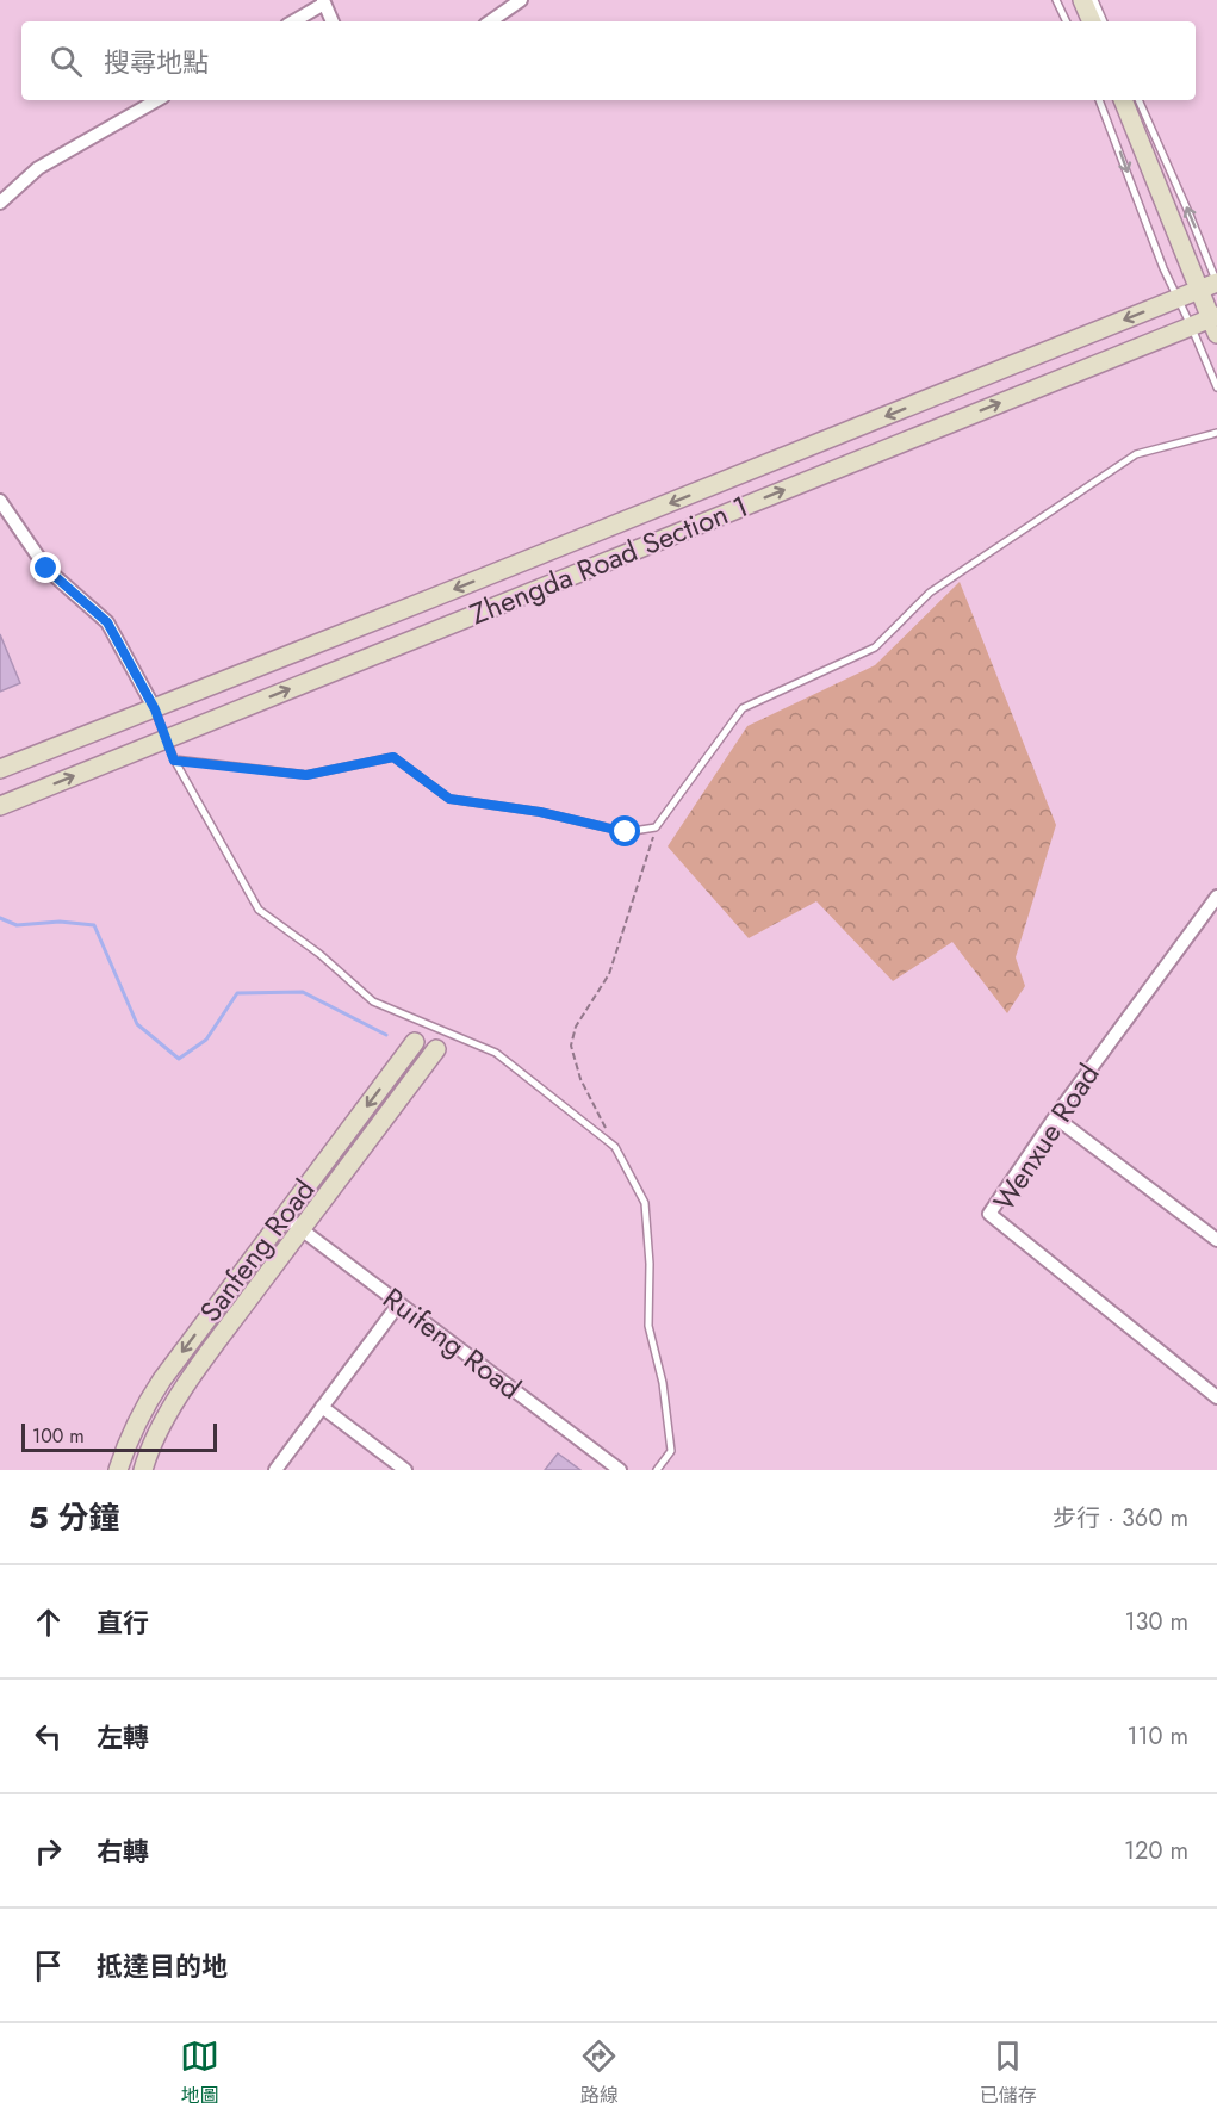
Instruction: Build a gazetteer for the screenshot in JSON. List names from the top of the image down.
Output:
{
  "streets": {
    "main road": ["Zhengda Road Section 1", "Sanfeng Road"],
    "street": ["Wenxue Road", "Ruifeng Road"]
  },
  "crossings": [
    ["Sanfeng Road", "Ruifeng Road"]
  ],
  "scale_bar": "100 m",
  "page": {
    "search": "搜尋地點",
    "scale": "100 m",
    "heading": ["5 分鐘", "步行 · 360 m"],
    "list": [
      ["直行", "130 m"],
      ["左轉", "110 m"],
      ["右轉", "120 m"],
      "抵達目的地"
    ],
    "nav": ["地圖", "路線", "已儲存"]
  }
}
